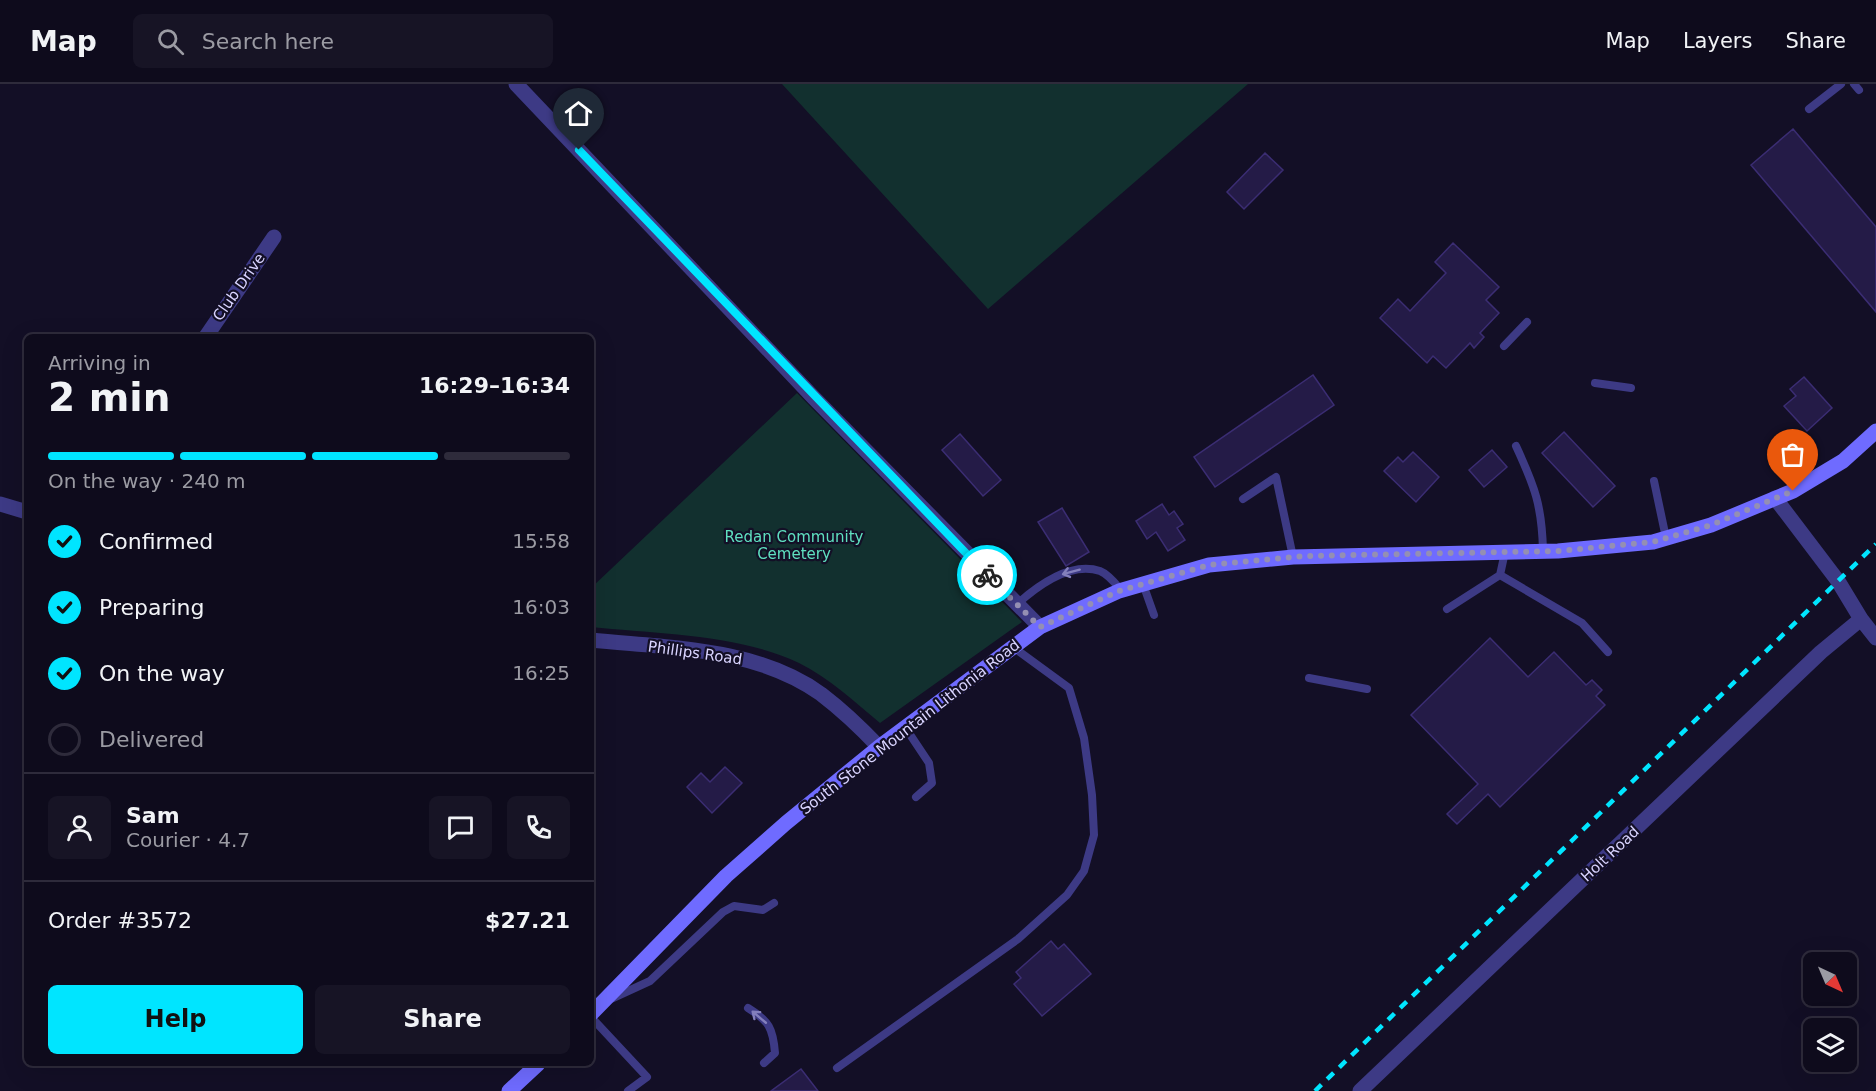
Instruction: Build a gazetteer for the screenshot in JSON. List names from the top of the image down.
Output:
{
  "streets": {
    "main road": ["South Stone Mountain Lithonia Road"],
    "street": ["Club Drive", "Phillips Road", "Holt Road"]
  },
  "crossings": [
    ["Phillips Road", "South Stone Mountain Lithonia Road"]
  ],
  "parks": ["Redan Community Cemetery"],
  "north": "bottom right",
  "page": {
    "header": "Map",
    "search": "Search here",
    "nav": ["Map", "Layers", "Share"],
    "heading": ["2 min", "Arriving in", "16:29–16:34"],
    "panel": [
      "Sam",
      "Courier · 4.7",
      "Order #3572",
      "$27.21"
    ],
    "bar": "On the way · 240 m",
    "list": [
      ["Confirmed", "15:58"],
      ["Preparing", "16:03"],
      ["On the way", "16:25"],
      "Delivered"
    ],
    "buttons": ["Help", "Share"]
  }
}
